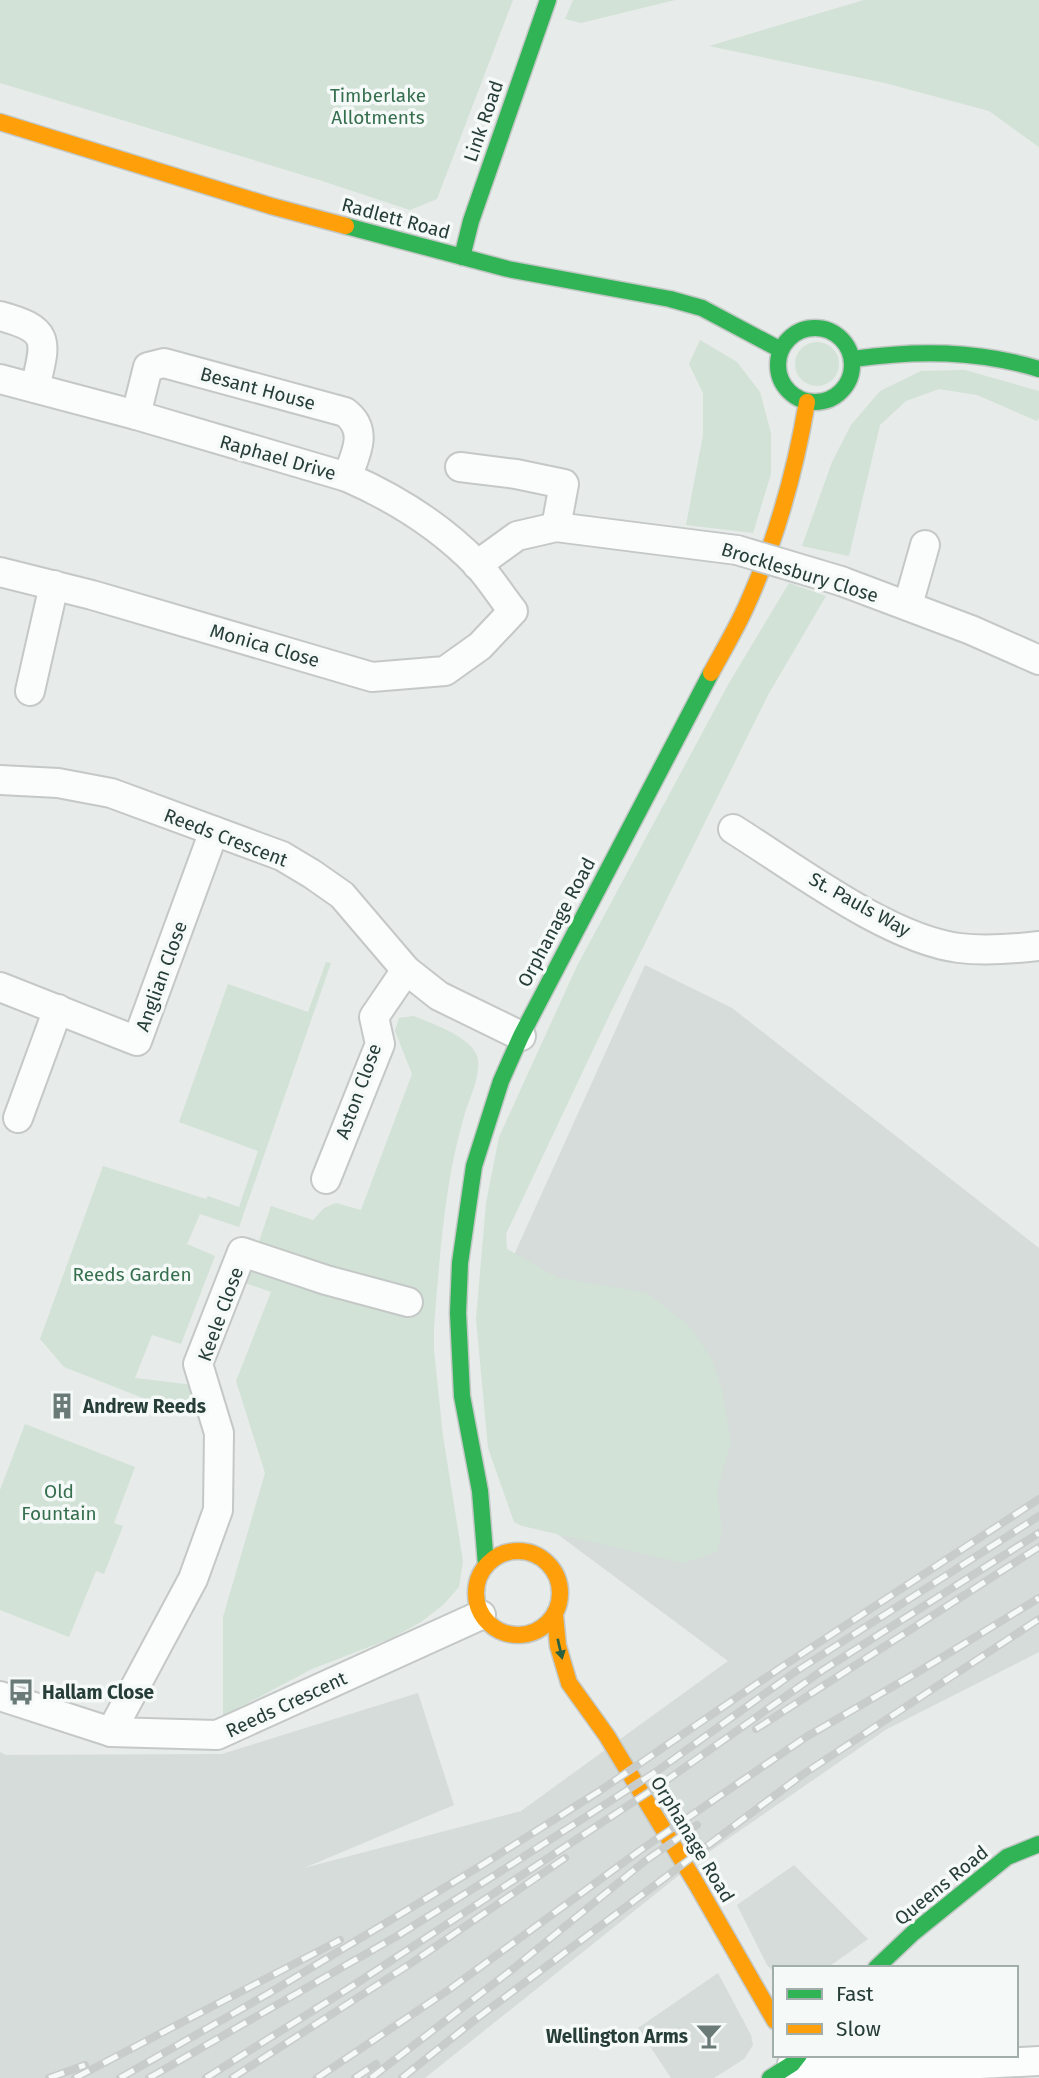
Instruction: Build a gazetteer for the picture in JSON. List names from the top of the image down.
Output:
{
  "streets": {
    "street": [
      "Link Road",
      "Radlett Road",
      "Besant House",
      "Raphael Drive",
      "Brocklesbury Close",
      "Monica Close",
      "Reeds Crescent",
      "St. Pauls Way",
      "Orphanage Road",
      "Anglian Close",
      "Aston Close",
      "Keele Close",
      "Queens Road"
    ]
  },
  "crossings": [
    ["Link Road", "Radlett Road"],
    ["Radlett Road", "Orphanage Road"],
    ["Besant House", "Raphael Drive"],
    ["Raphael Drive", "Brocklesbury Close"],
    ["Raphael Drive", "Monica Close"],
    ["Reeds Crescent", "Orphanage Road"],
    ["Reeds Crescent", "Anglian Close"],
    ["Reeds Crescent", "Aston Close"],
    ["Reeds Crescent", "Keele Close"]
  ],
  "parks": ["Timberlake Allotments", "Reeds Garden", "Old Fountain"],
  "places": {
    "building": ["Andrew Reeds"],
    "bus stop": ["Hallam Close"],
    "bar": ["Wellington Arms"]
  },
  "legend": ["Fast", "Slow"]
}
